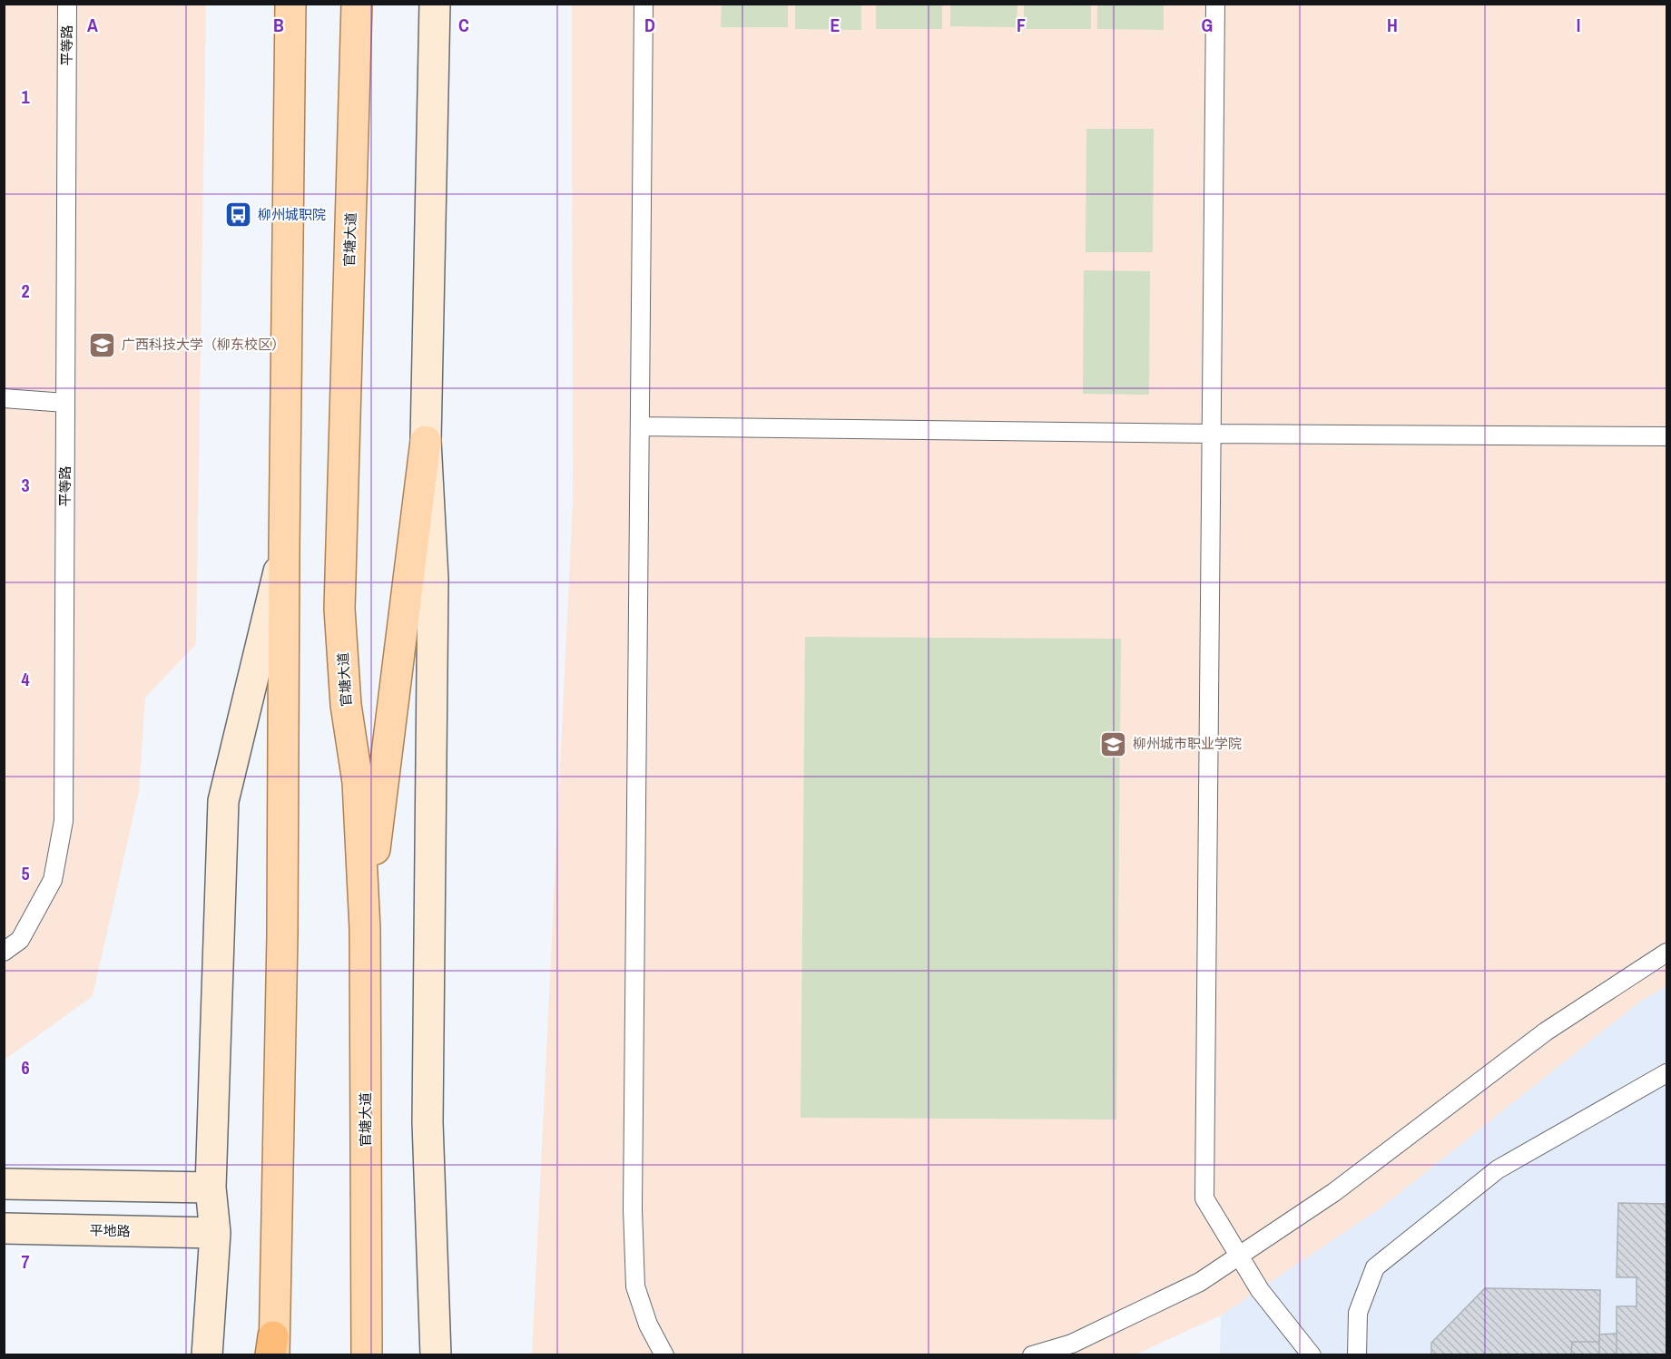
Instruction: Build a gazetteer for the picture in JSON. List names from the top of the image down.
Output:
{
  "streets": {
    "main road": ["官塘大道", "平地路"],
    "lane": ["平等路"]
  },
  "places": {
    "bus stop": ["柳州城职院"],
    "school or university": ["广西科技大学（柳东校区）", "柳州城市职业学院"]
  },
  "grid": {
    "columns": [
      "A",
      "B",
      "C",
      "D",
      "E",
      "F",
      "G",
      "H",
      "I"
    ],
    "rows": [
      "1",
      "2",
      "3",
      "4",
      "5",
      "6",
      "7"
    ]
  }
}
